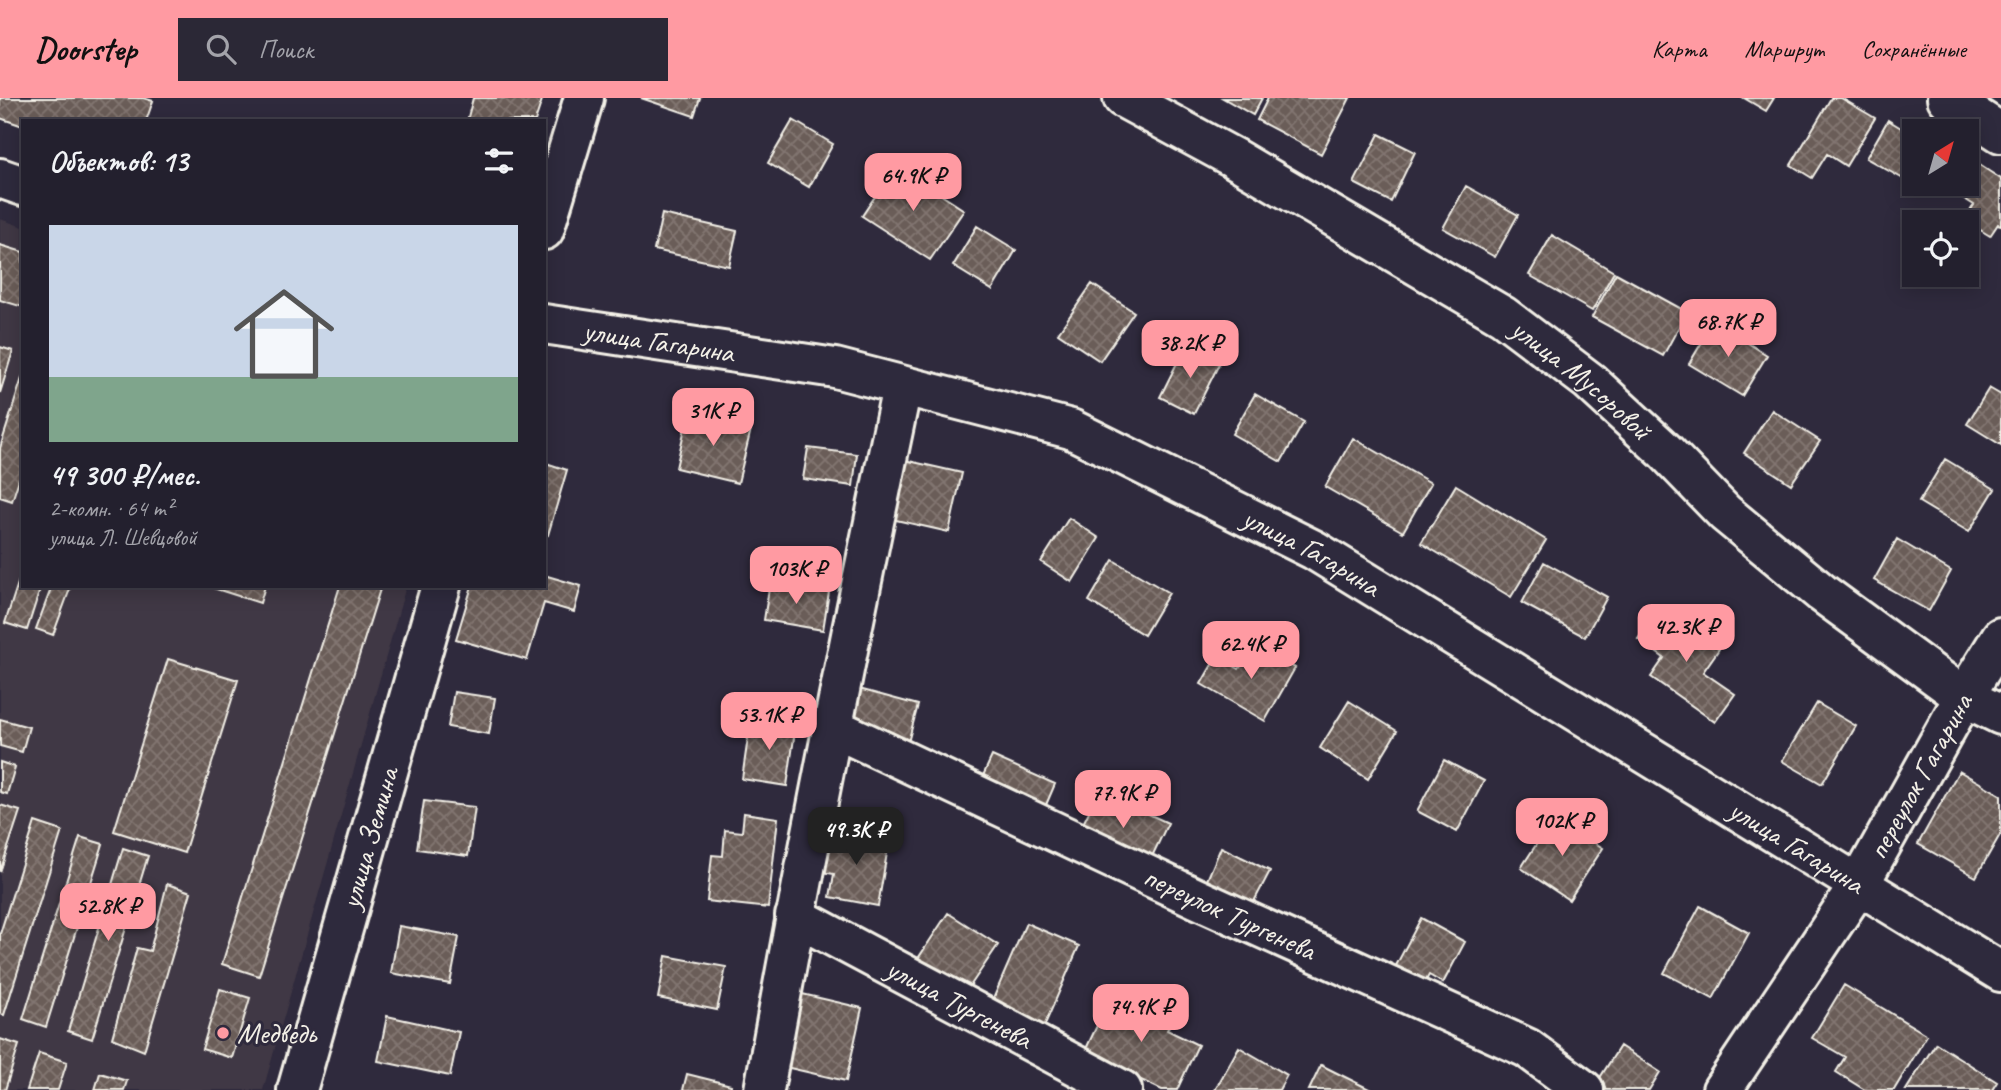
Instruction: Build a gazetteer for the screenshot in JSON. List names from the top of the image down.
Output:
{
  "streets": {
    "street": [
      "улица Гагарина",
      "улица Мусоровой",
      "переулок Гагарина",
      "улица Земина",
      "переулок Тургенева",
      "улица Тургенева"
    ]
  },
  "crossings": [
    ["улица Гагарина", "переулок Гагарина"],
    ["улица Мусоровой", "переулок Гагарина"]
  ],
  "places": ["Медведь"],
  "north": "top right",
  "page": {
    "header": "Doorstep",
    "search": "Поиск",
    "nav": ["Карта", "Маршрут", "Сохранённые"],
    "heading": "Объектов: 13",
    "price": [
      "64.9K ₽",
      "68.7K ₽",
      "38.2K ₽",
      "31K ₽",
      "103K ₽",
      "42.3K ₽",
      "62.4K ₽",
      "53.1K ₽",
      "77.9K ₽",
      "102K ₽",
      "49.3K ₽",
      "52.8K ₽",
      "74.9K ₽"
    ],
    "list": [
      {
        "name": "49 300 ₽/мес.",
        "note": "2-комн. · 64 m² · улица Л. Шевцовой"
      }
    ]
  }
}
